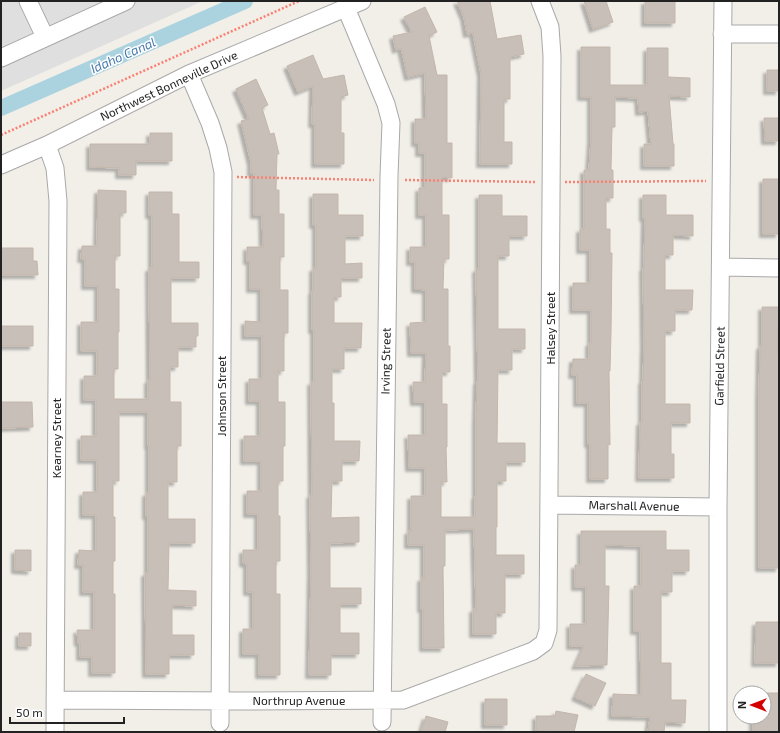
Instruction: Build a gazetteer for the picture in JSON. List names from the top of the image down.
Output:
{
  "streets": {
    "street": [
      "Northwest Bonneville Drive",
      "Halsey Street",
      "Irving Street",
      "Garfield Street",
      "Johnson Street",
      "Kearney Street",
      "Marshall Avenue",
      "Northrup Avenue"
    ]
  },
  "crossings": [
    ["Northwest Bonneville Drive", "Irving Street"],
    ["Northwest Bonneville Drive", "Johnson Street"],
    ["Northwest Bonneville Drive", "Kearney Street"],
    ["Halsey Street", "Marshall Avenue"],
    ["Halsey Street", "Northrup Avenue"],
    ["Irving Street", "Northrup Avenue"],
    ["Garfield Street", "Marshall Avenue"],
    ["Johnson Street", "Northrup Avenue"],
    ["Kearney Street", "Northrup Avenue"]
  ],
  "water": ["Idaho Canal"],
  "scale_bar": "50 m",
  "north": "left"
}
